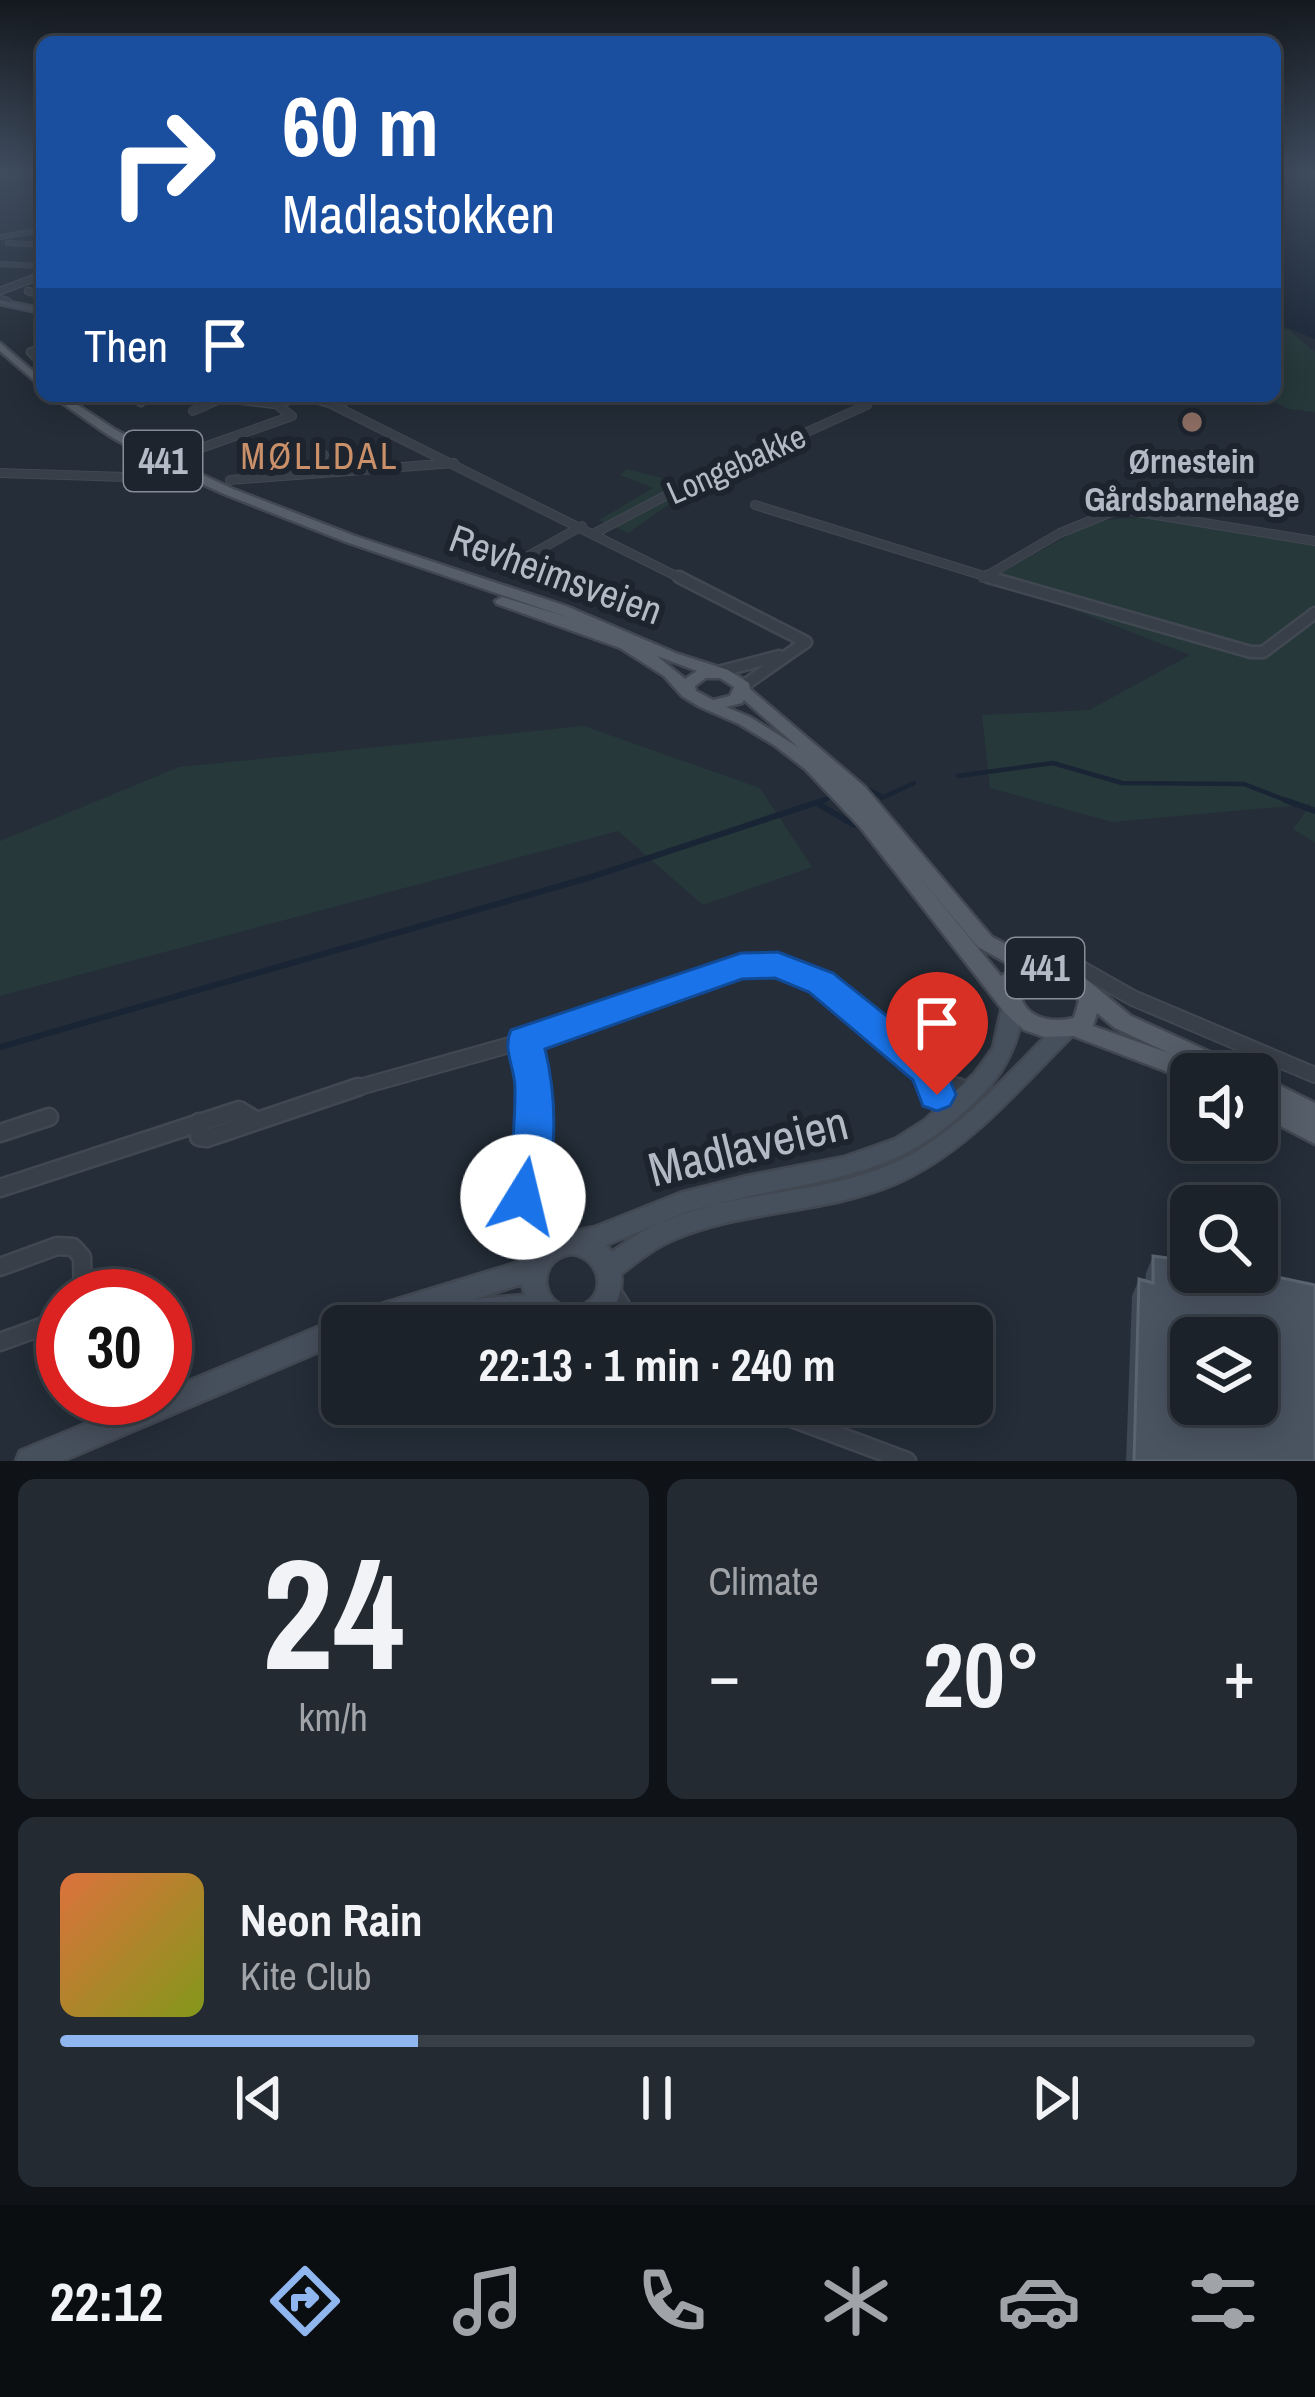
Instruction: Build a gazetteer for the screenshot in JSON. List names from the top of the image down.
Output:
{
  "streets": {
    "main road": ["441", "Revheimsveien", "Madlaveien"],
    "street": ["Longebakke"]
  },
  "crossings": [
    ["441", "Revheimsveien"],
    ["441", "Madlaveien"]
  ],
  "districts": ["MØLLDAL"],
  "places": ["Ørnestein Gårdsbarnehage"],
  "page": {
    "turn": ["60 m", "Madlastokken"],
    "then": "Then",
    "limit": "30",
    "trip": "22:13 · 1 min · 240 m",
    "tile": [
      ["24", "km/h"],
      "Climate"
    ],
    "heat": ["−", "20°", "+"],
    "song": ["Neon Rain", "Kite Club"],
    "tabs": "22:12"
  }
}
